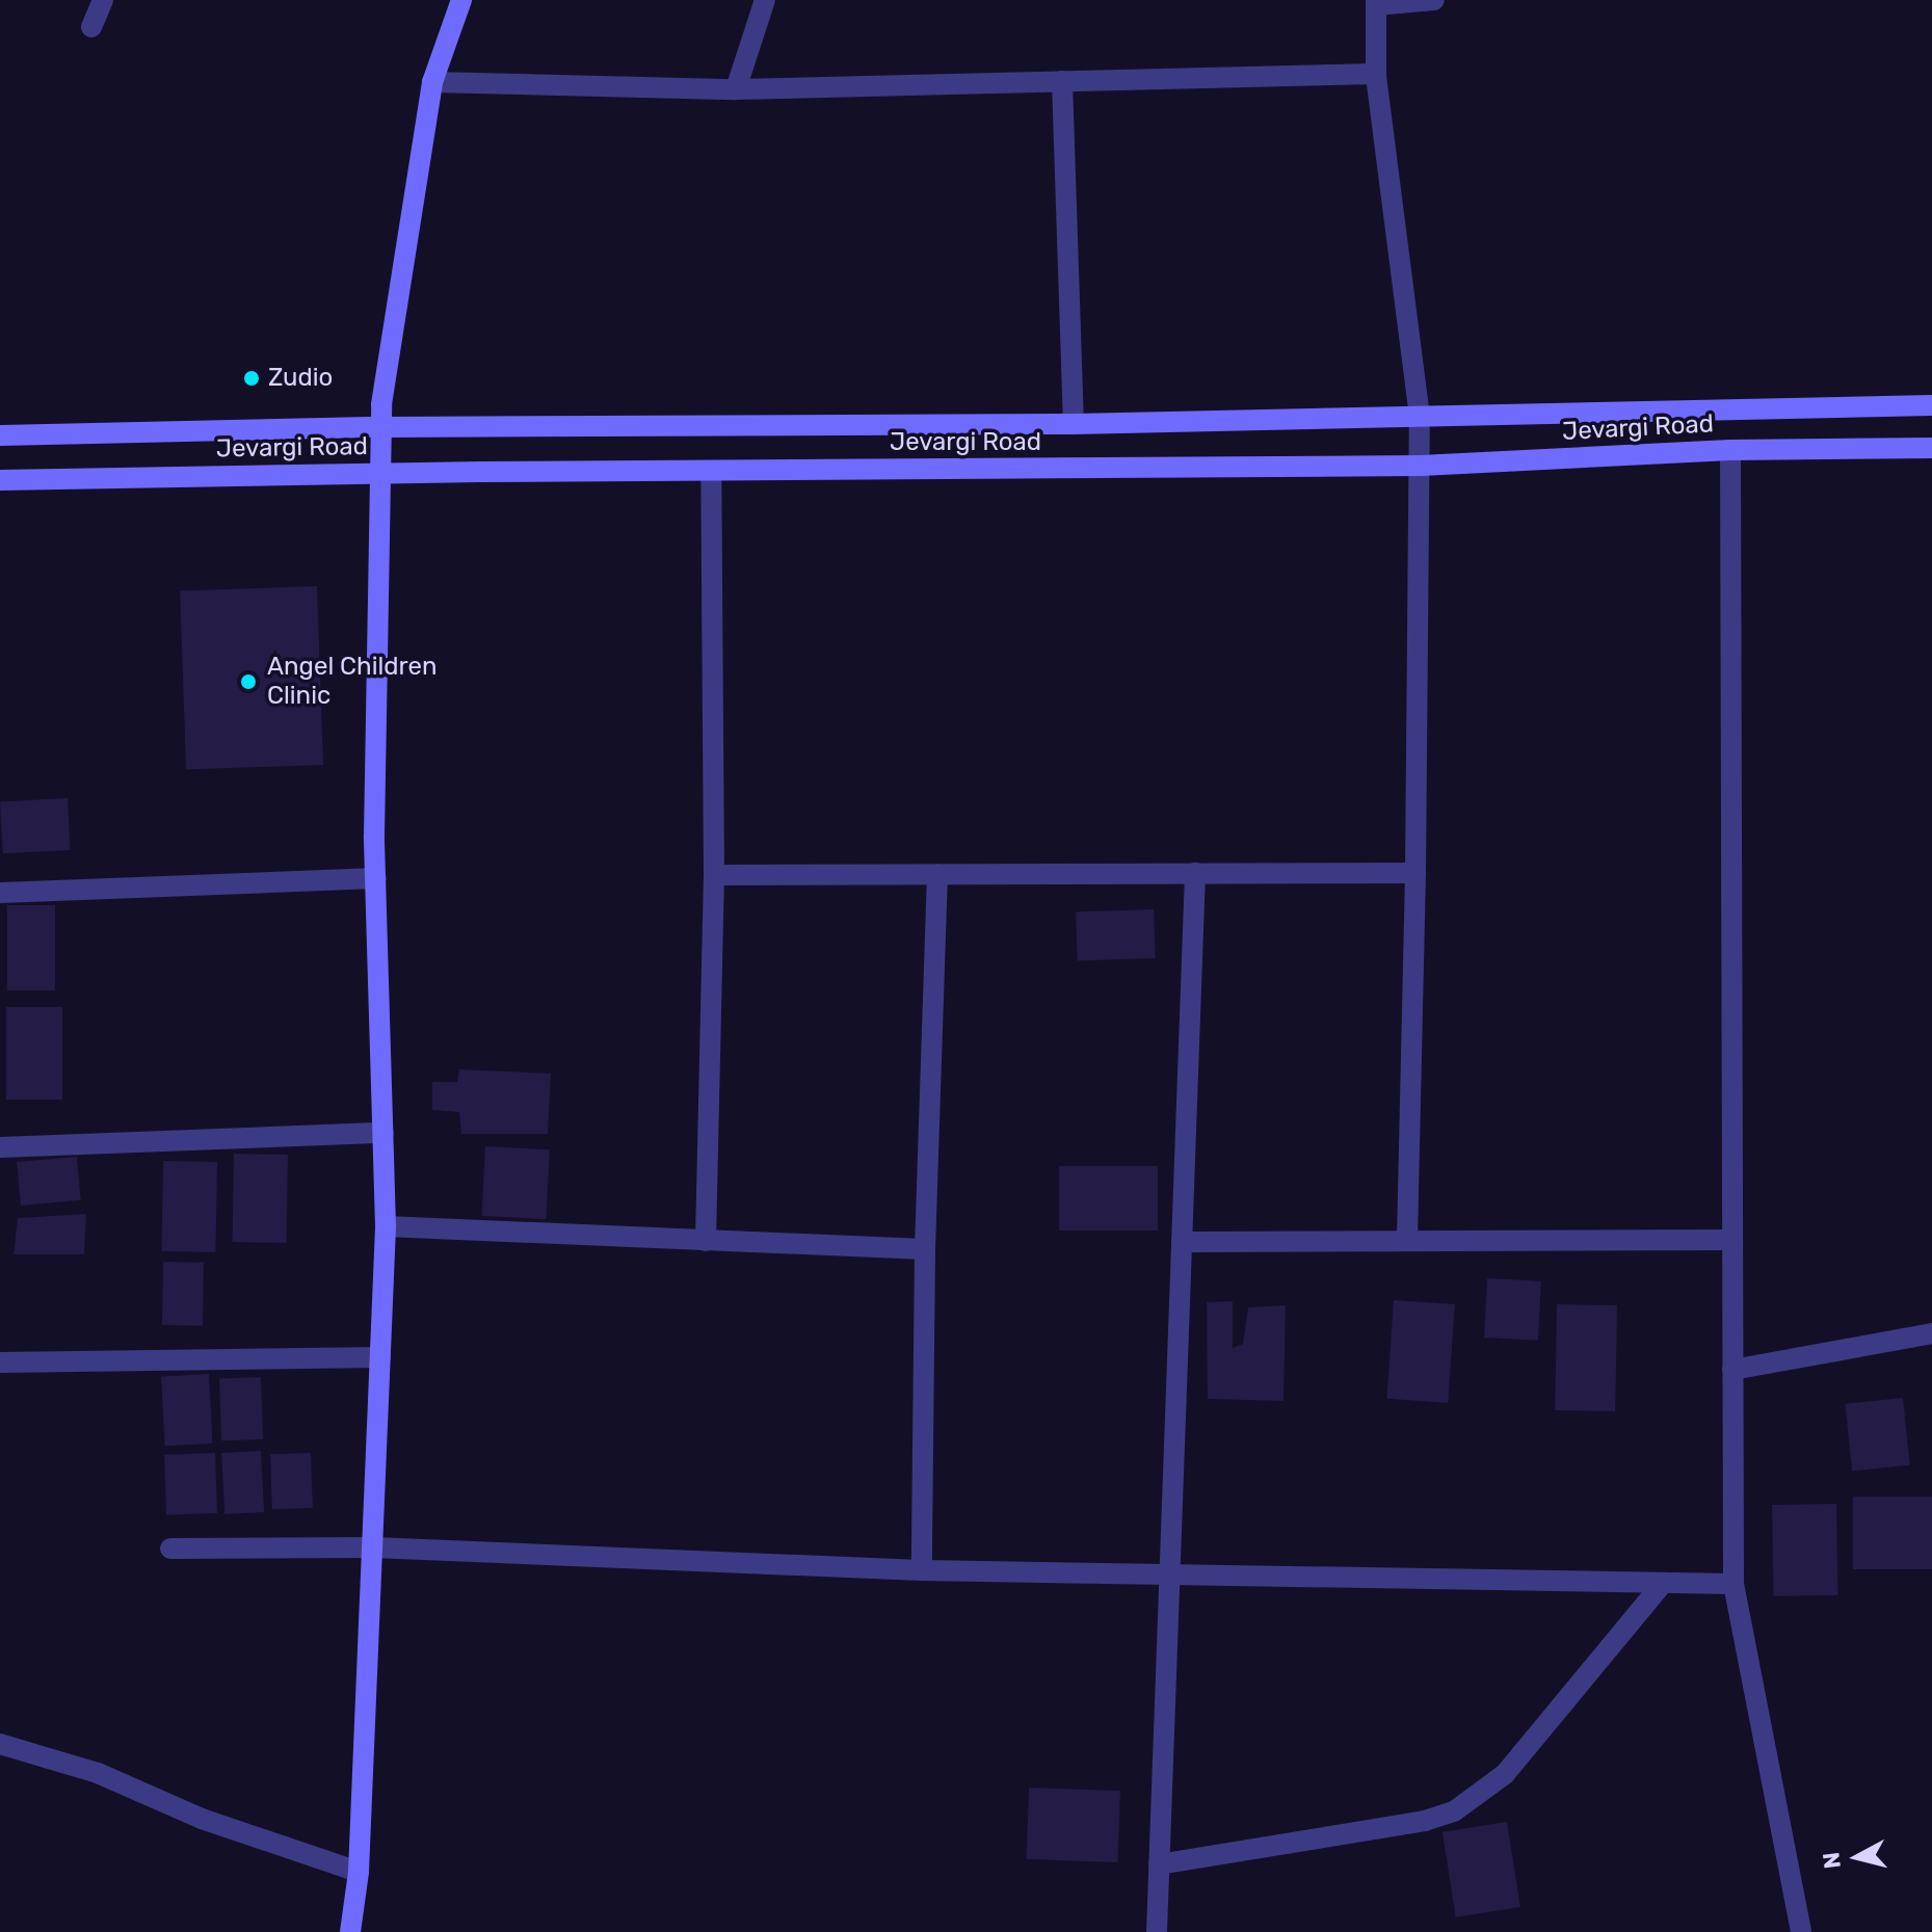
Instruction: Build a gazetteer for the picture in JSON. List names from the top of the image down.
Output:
{
  "streets": {
    "main road": ["Jevargi Road"]
  },
  "places": ["Zudio", "Angel Children Clinic"],
  "north": "left"
}
